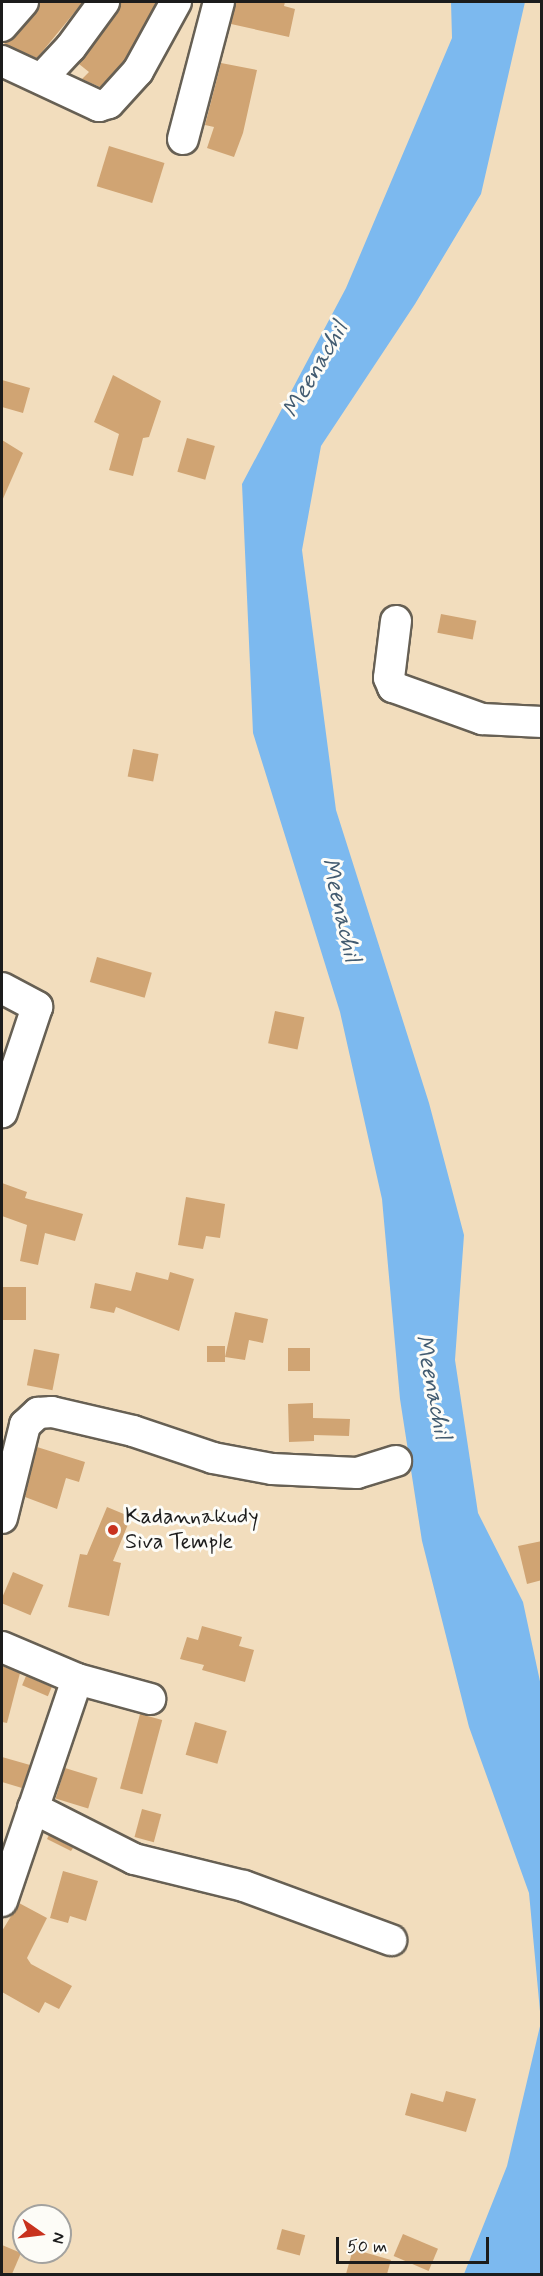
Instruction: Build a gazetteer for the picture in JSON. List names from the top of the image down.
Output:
{
  "water": ["Meenachil"],
  "places": ["Kadannakudy Siva Temple"],
  "scale_bar": "50 m",
  "north": "right"
}
